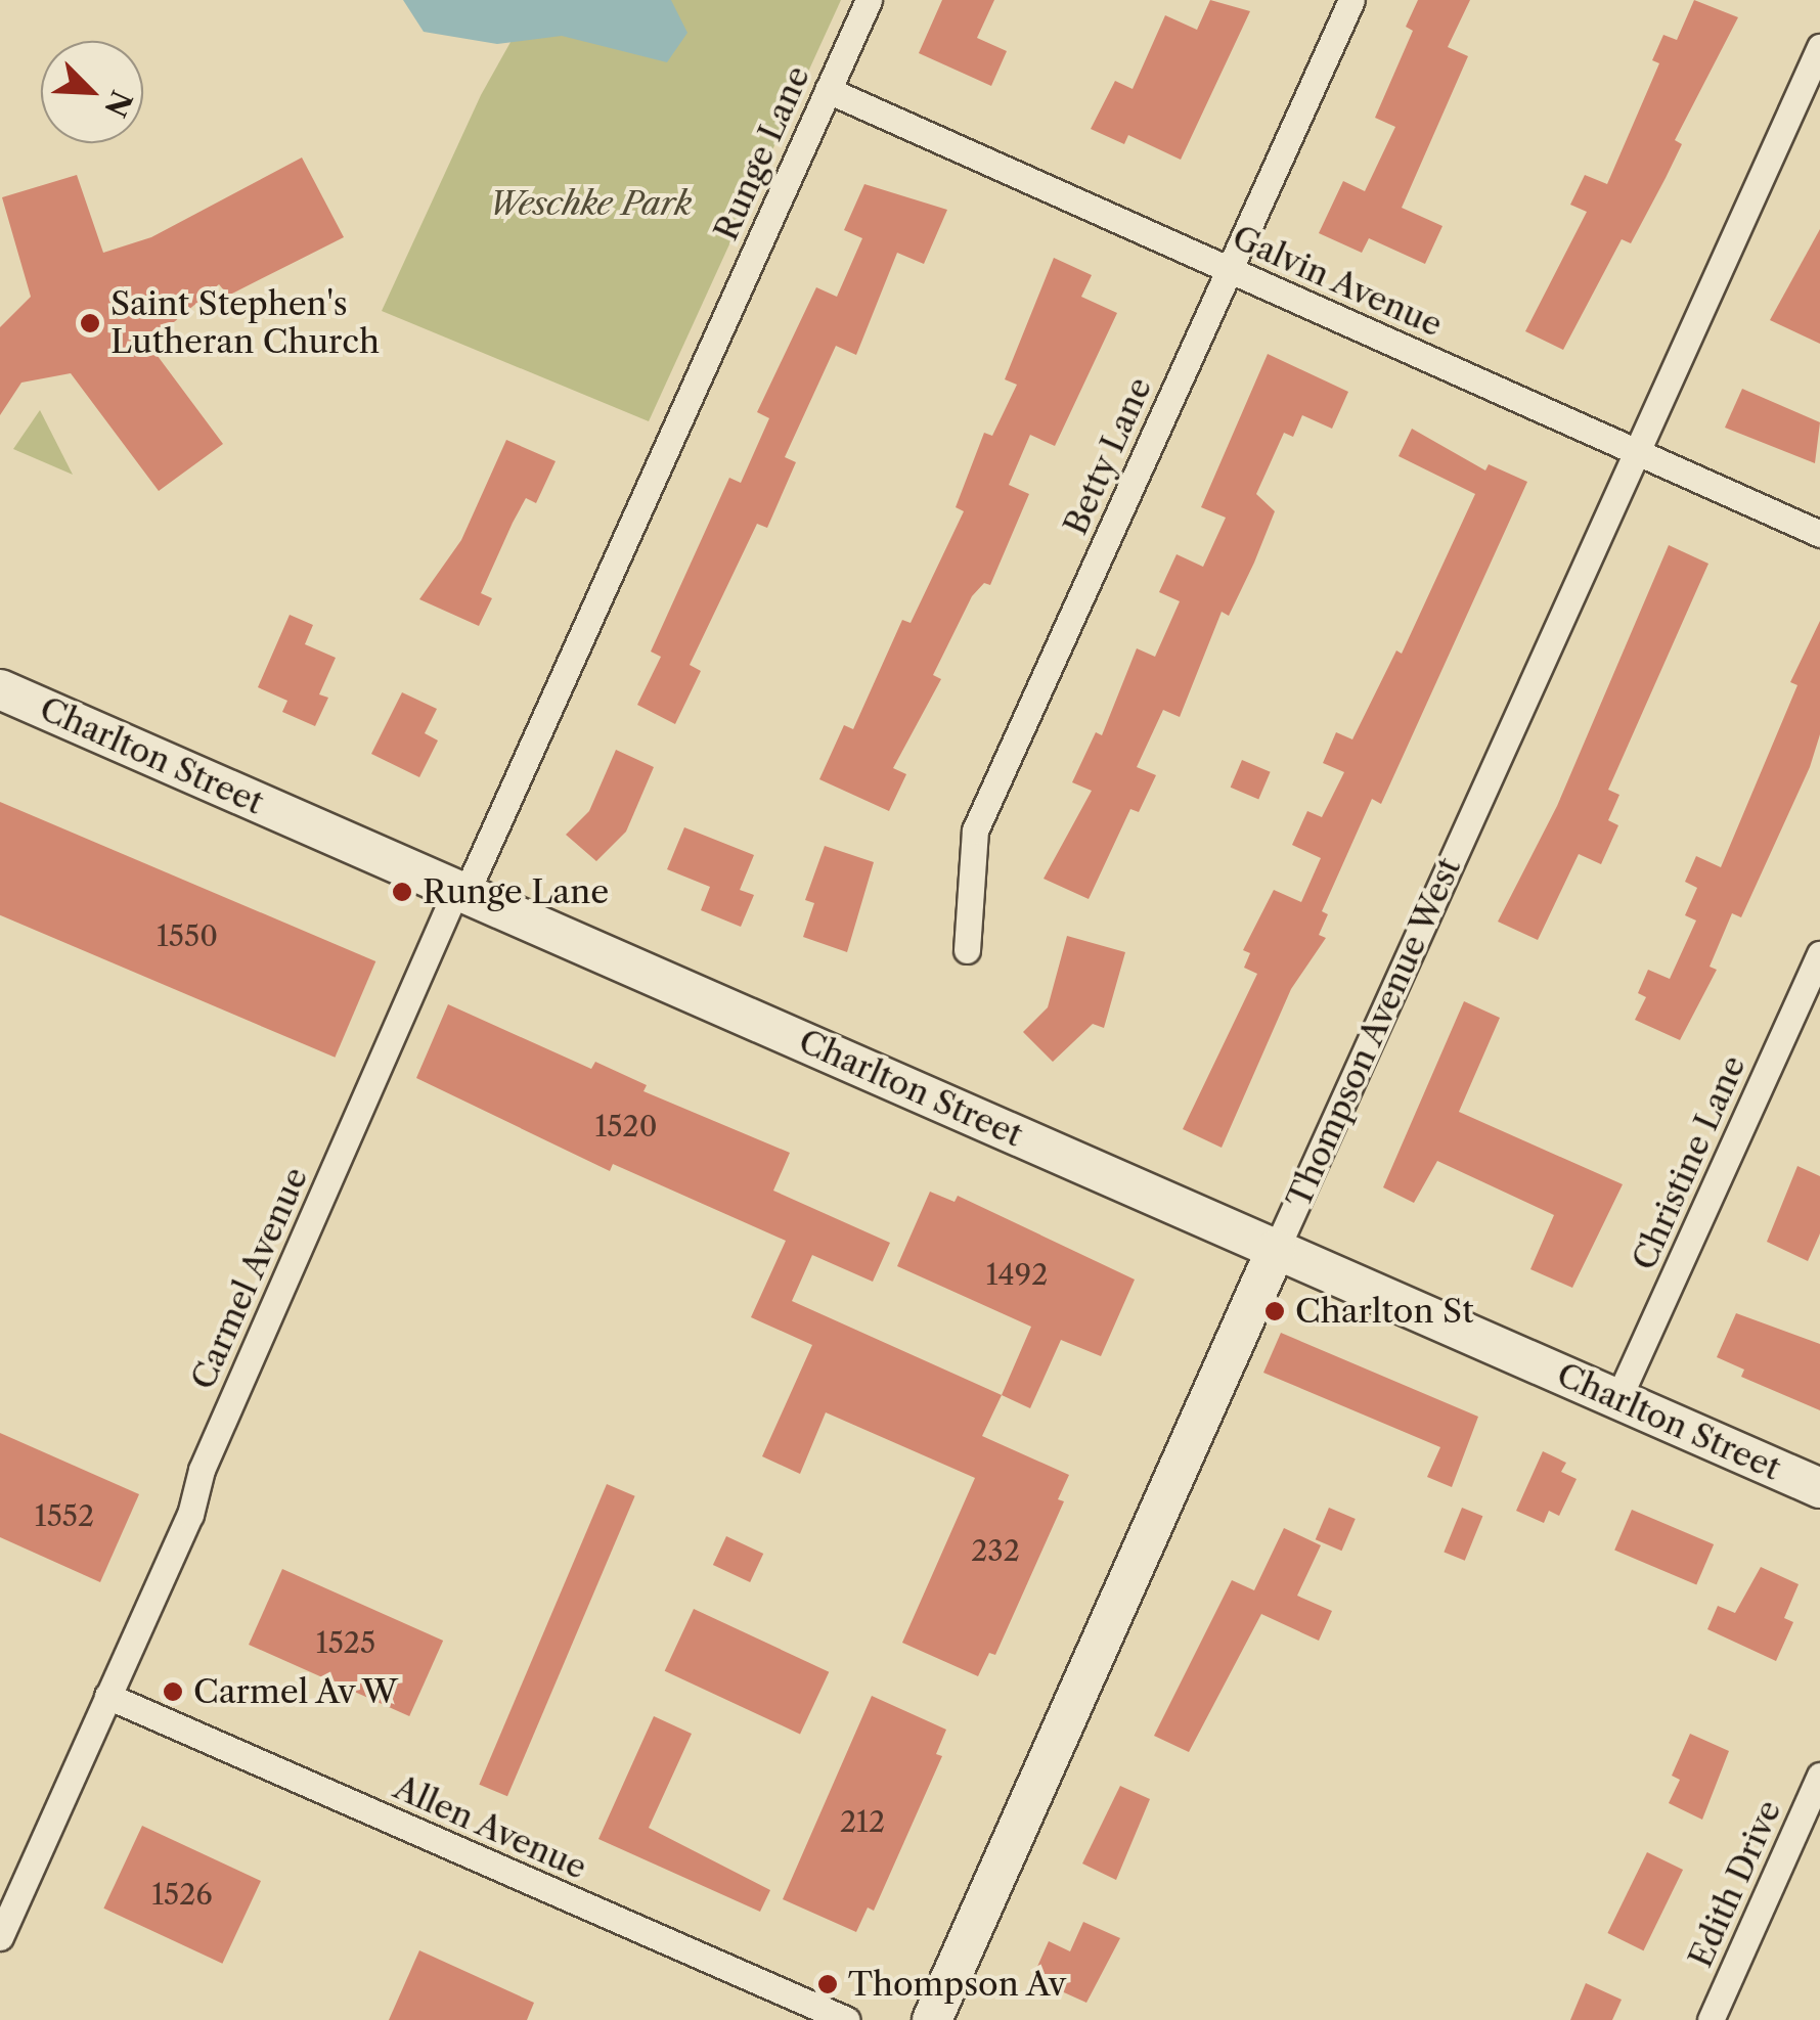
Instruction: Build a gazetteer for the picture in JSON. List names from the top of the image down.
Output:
{
  "streets": {
    "street": [
      "Runge Lane",
      "Galvin Avenue",
      "Betty Lane",
      "Charlton Street",
      "Thompson Avenue West",
      "Christine Lane",
      "Carmel Avenue",
      "Allen Avenue",
      "Edith Drive"
    ]
  },
  "crossings": [
    ["Runge Lane", "Galvin Avenue"],
    ["Runge Lane", "Charlton Street"],
    ["Runge Lane", "Carmel Avenue"],
    ["Galvin Avenue", "Betty Lane"],
    ["Galvin Avenue", "Thompson Avenue West"],
    ["Charlton Street", "Thompson Avenue West"],
    ["Charlton Street", "Christine Lane"],
    ["Charlton Street", "Carmel Avenue"],
    ["Carmel Avenue", "Allen Avenue"]
  ],
  "parks": ["Weschke Park"],
  "places": [
    "Saint Stephen's Lutheran Church",
    "Runge Lane",
    "Charlton St",
    "Carmel Av W",
    "Thompson Av"
  ],
  "house_numbers": [
    "1550",
    "1520",
    "1492",
    "1552",
    "232",
    "1525",
    "212",
    "1526"
  ],
  "north": "bottom right"
}
